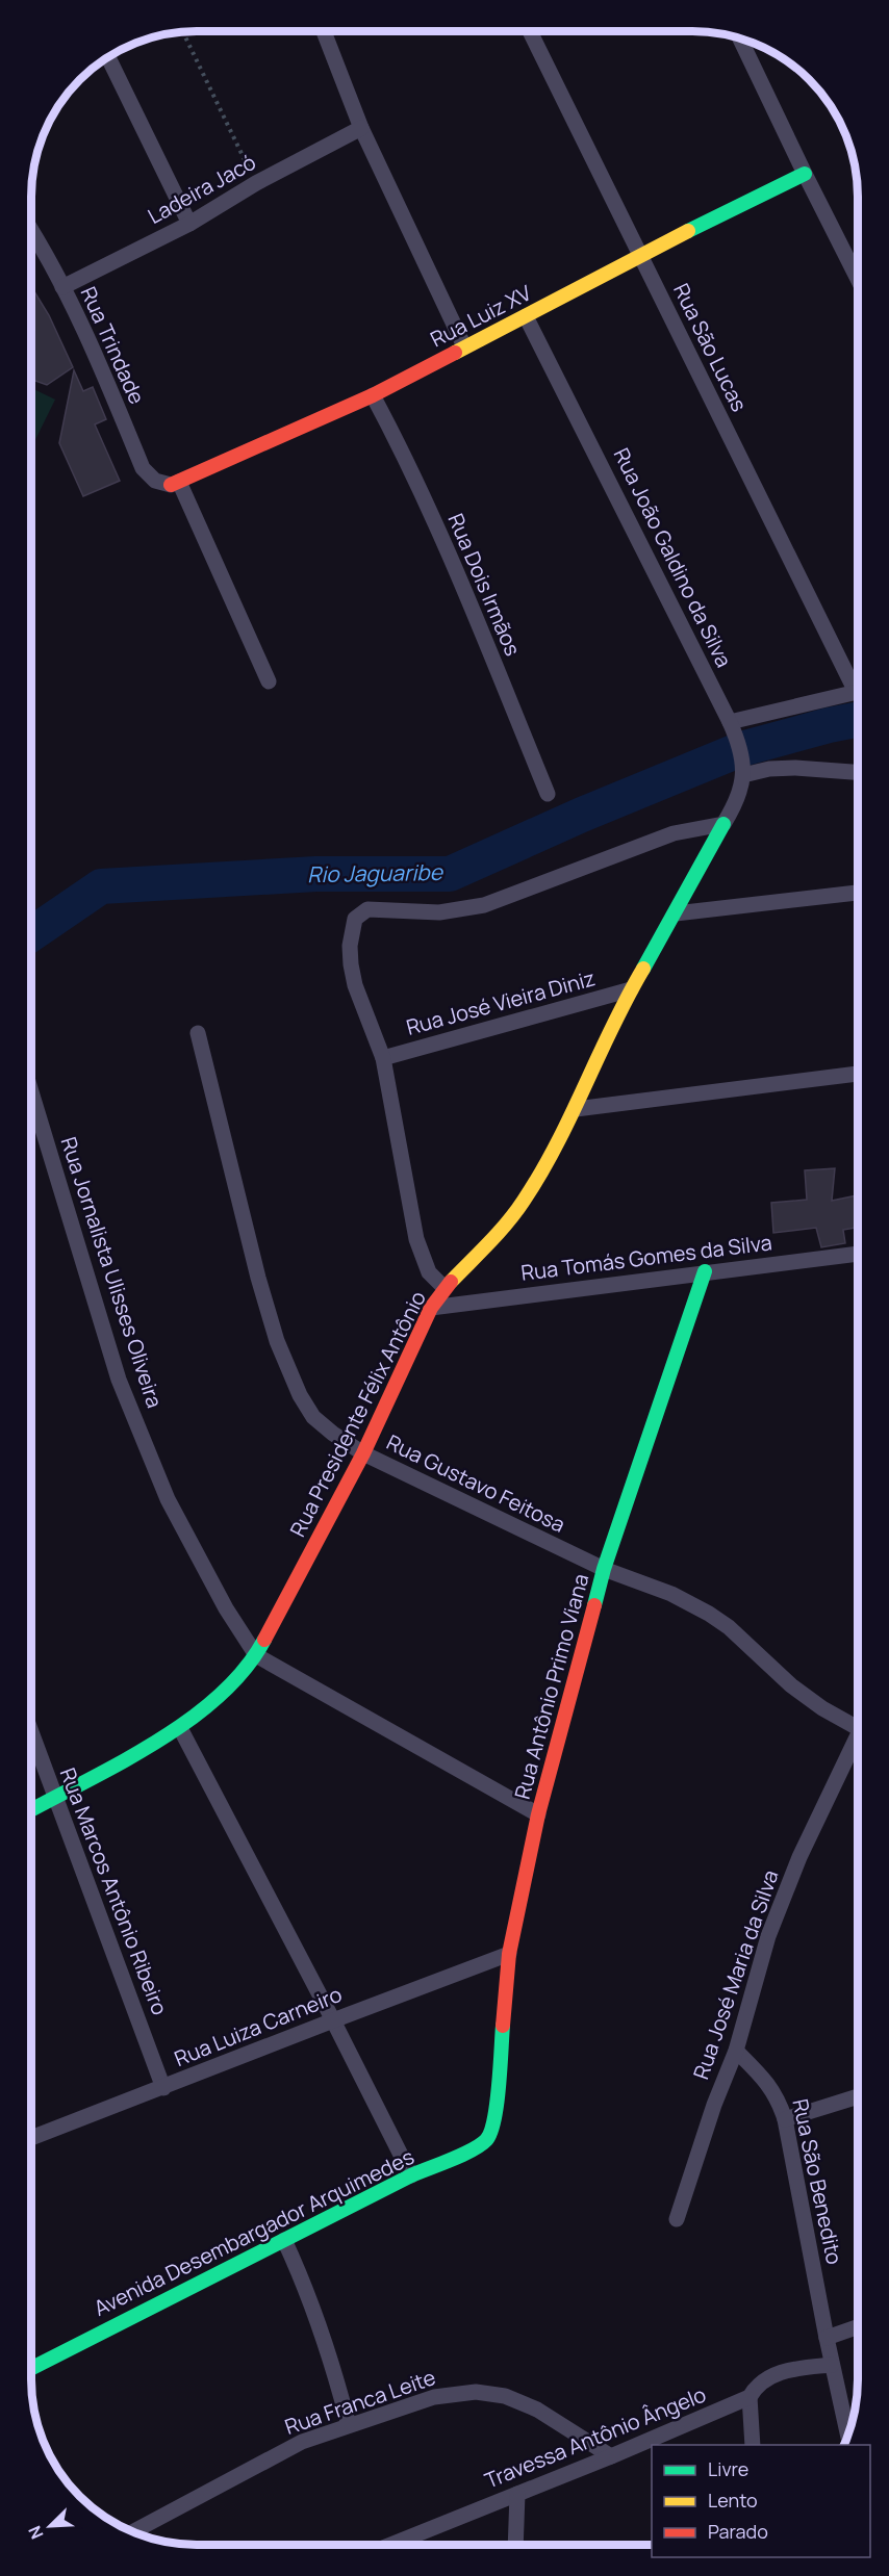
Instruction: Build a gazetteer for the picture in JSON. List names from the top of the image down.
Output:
{
  "streets": {
    "street": [
      "Ladeira Jacó",
      "Rua Luiz XV",
      "Rua Trindade",
      "Rua São Lucas",
      "Rua João Galdino da Silva",
      "Rua Dois Irmãos",
      "Rua José Vieira Diniz",
      "Rua Tomás Gomes da Silva",
      "Rua Jornalista Ulisses Oliveira",
      "Rua Presidente Félix Antônio",
      "Rua Gustavo Feitosa",
      "Rua Antônio Primo Viana",
      "Rua Marcos Antônio Ribeiro",
      "Rua José Maria da Silva",
      "Rua Luiza Carneiro",
      "Rua São Benedito",
      "Avenida Desembargador Arquimedes",
      "Rua Franca Leite",
      "Travessa Antônio Ângelo"
    ]
  },
  "crossings": [
    ["Ladeira Jacó", "Rua Trindade"],
    ["Rua Luiz XV", "Rua Trindade"],
    ["Rua Luiz XV", "Rua São Lucas"],
    ["Rua Luiz XV", "Rua João Galdino da Silva"],
    ["Rua Luiz XV", "Rua Dois Irmãos"],
    ["Rua José Vieira Diniz", "Rua Presidente Félix Antônio"],
    ["Rua Tomás Gomes da Silva", "Rua Presidente Félix Antônio"],
    ["Rua Tomás Gomes da Silva", "Rua Antônio Primo Viana"],
    ["Rua Jornalista Ulisses Oliveira", "Rua Presidente Félix Antônio"],
    ["Rua Jornalista Ulisses Oliveira", "Rua Antônio Primo Viana"],
    ["Rua Presidente Félix Antônio", "Rua Gustavo Feitosa"],
    ["Rua Presidente Félix Antônio", "Rua Marcos Antônio Ribeiro"],
    ["Rua Gustavo Feitosa", "Rua Antônio Primo Viana"],
    ["Rua Antônio Primo Viana", "Rua Luiza Carneiro"],
    ["Rua Antônio Primo Viana", "Avenida Desembargador Arquimedes"],
    ["Rua Marcos Antônio Ribeiro", "Rua Luiza Carneiro"],
    ["Rua José Maria da Silva", "Rua São Benedito"],
    ["Rua São Benedito", "Travessa Antônio Ângelo"],
    ["Rua Franca Leite", "Travessa Antônio Ângelo"]
  ],
  "water": ["Rio Jaguaribe"],
  "legend": ["Livre", "Lento", "Parado"],
  "north": "bottom left"
}
